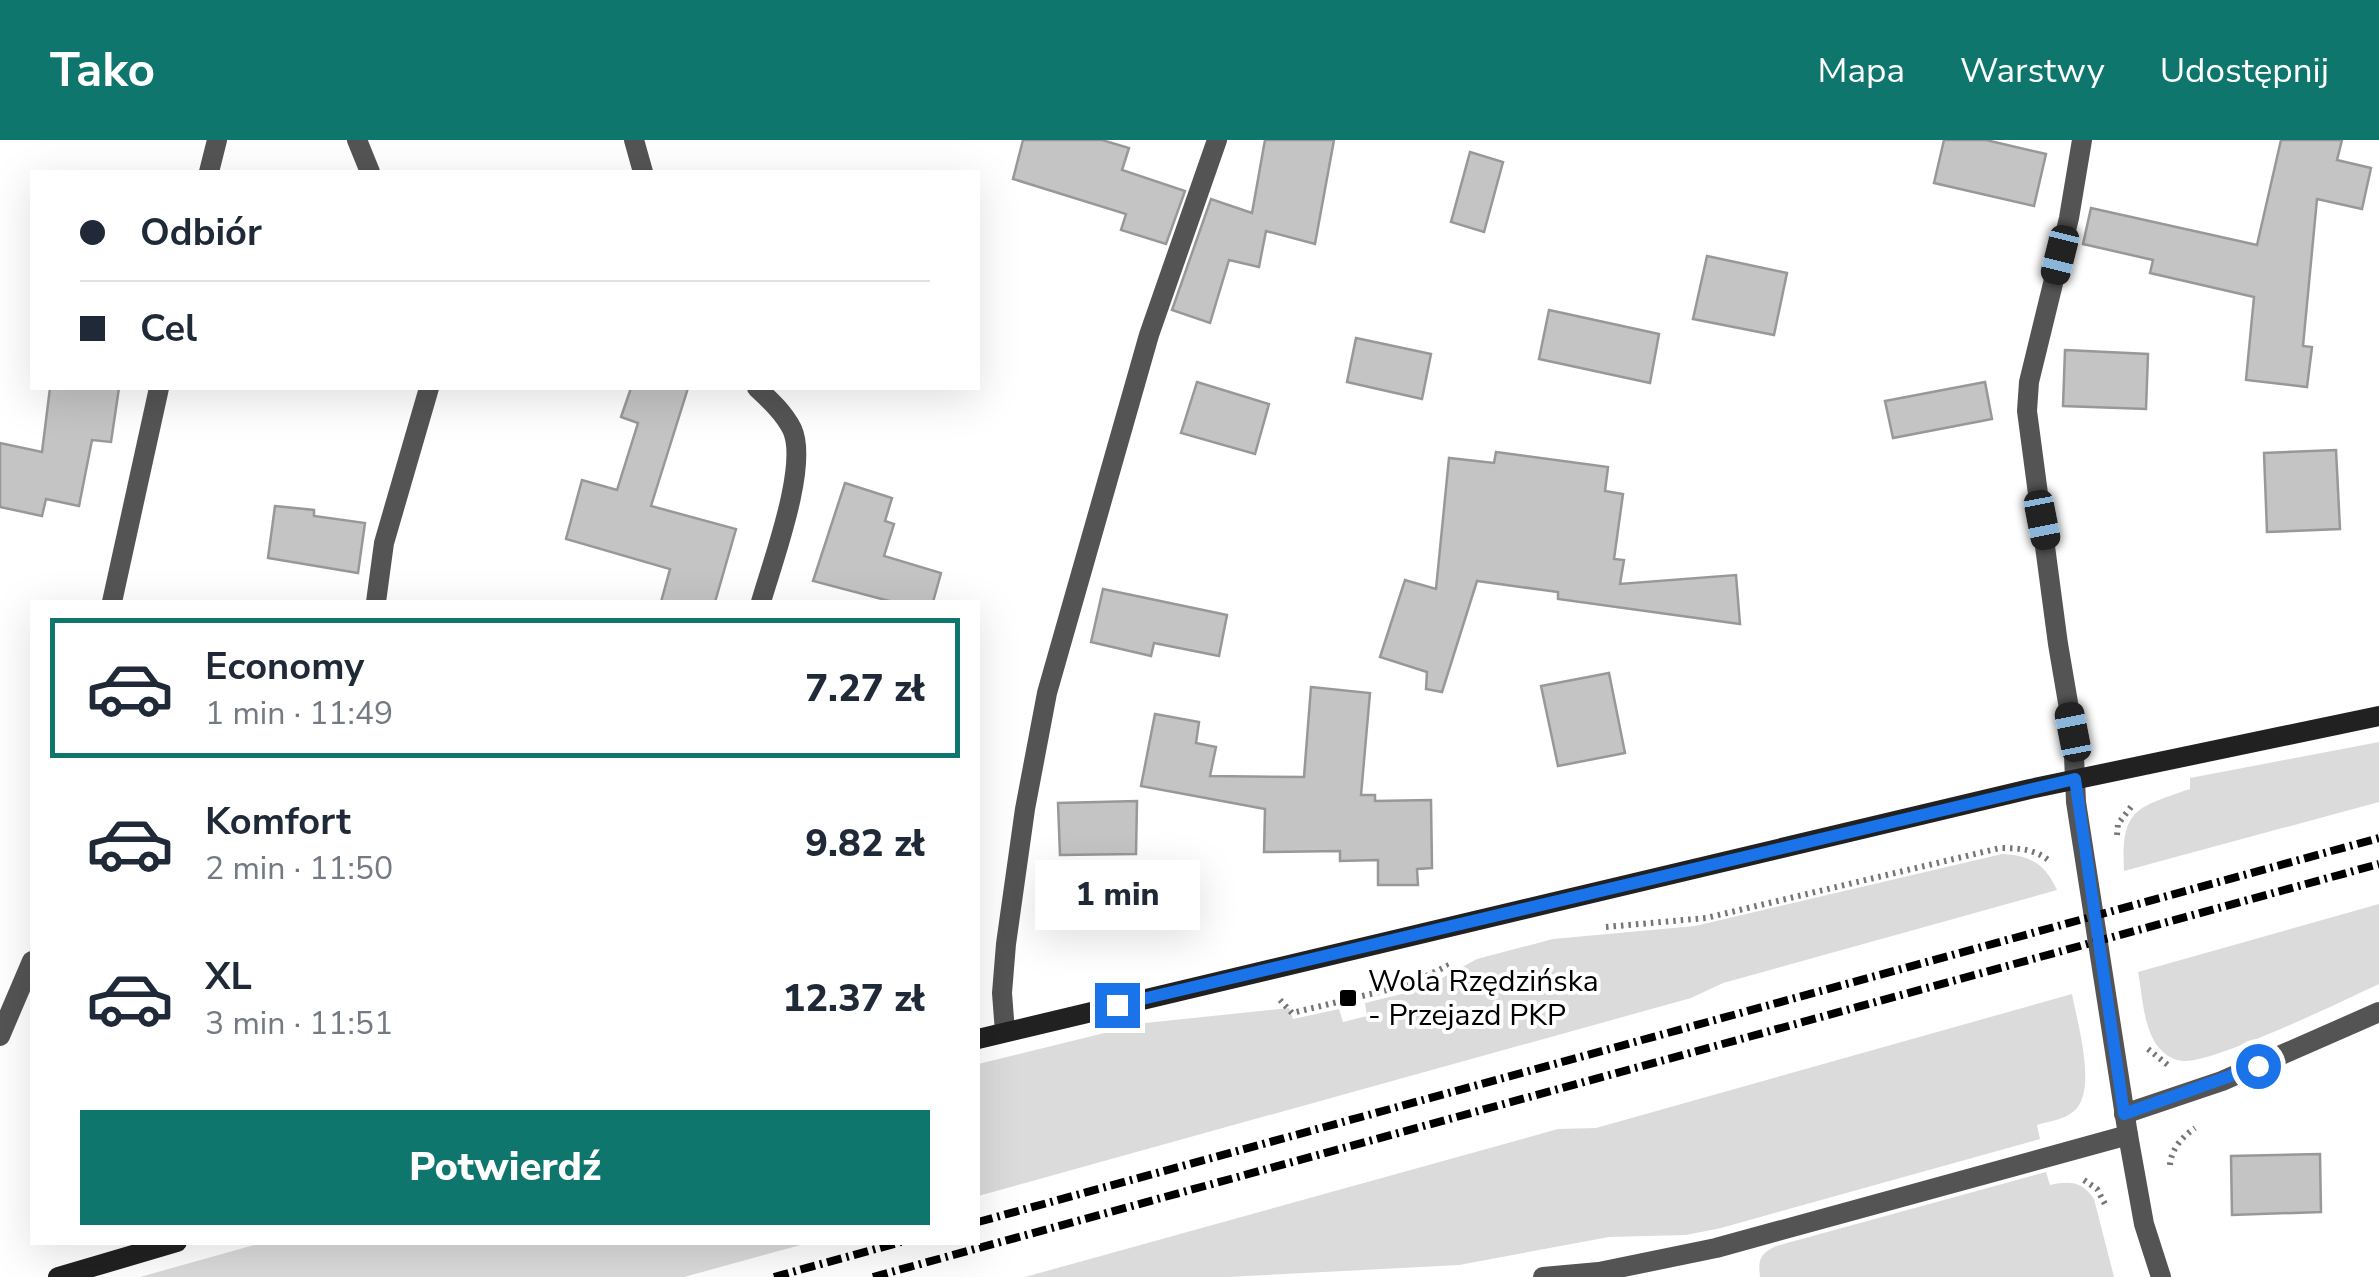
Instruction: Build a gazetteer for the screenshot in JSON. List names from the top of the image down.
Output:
{
  "places": {
    "transit": ["Wola Rzędzińska - Przejazd PKP"]
  },
  "page": {
    "header": "Tako",
    "nav": ["Mapa", "Warstwy", "Udostępnij"],
    "banner": ["Odbiór", "Cel"],
    "list": [
      {
        "name": "Economy",
        "note": "1 min · 11:49",
        "value": "7.27 zł"
      },
      {
        "name": "Komfort",
        "note": "2 min · 11:50",
        "value": "9.82 zł"
      },
      {
        "name": "XL",
        "note": "3 min · 11:51",
        "value": "12.37 zł"
      }
    ],
    "bubble": "1 min",
    "buttons": "Potwierdź"
  }
}
